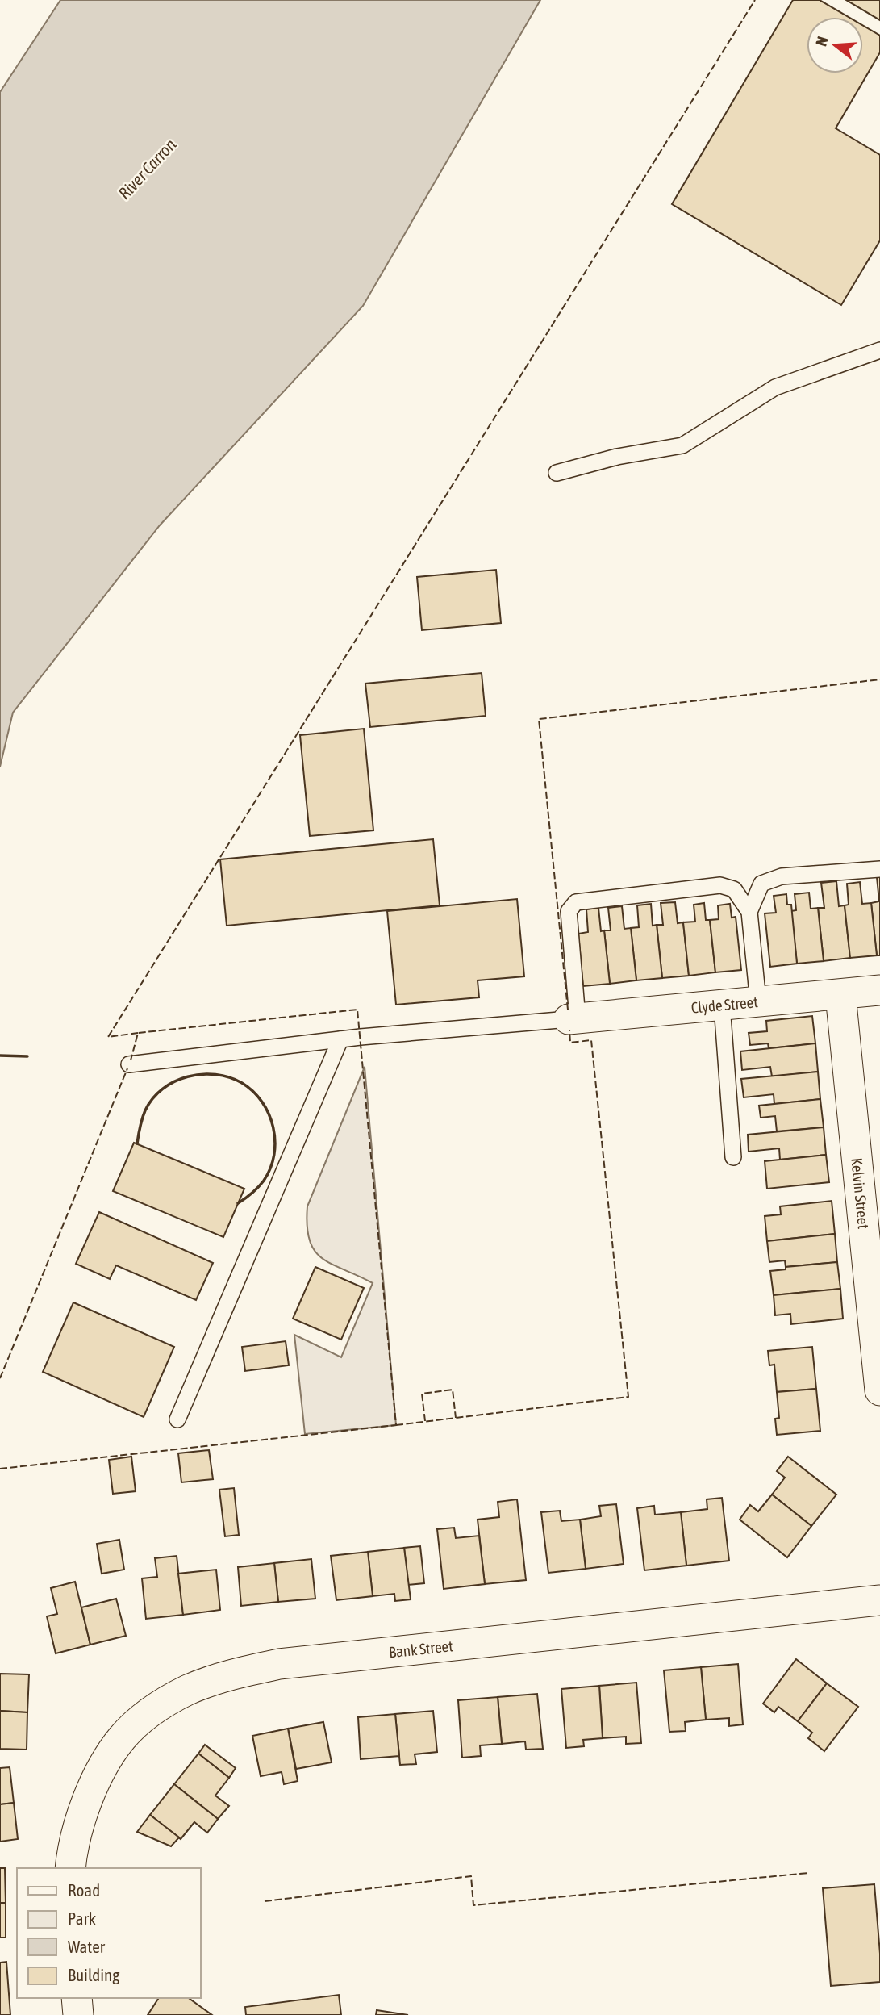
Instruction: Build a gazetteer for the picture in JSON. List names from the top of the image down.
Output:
{
  "streets": {
    "street": ["Clyde Street", "Kelvin Street", "Bank Street"]
  },
  "crossings": [
    ["Clyde Street", "Kelvin Street"]
  ],
  "water": ["River Carron"],
  "legend": [
    "Road",
    "Park",
    "Water",
    "Building"
  ],
  "north": "left"
}
